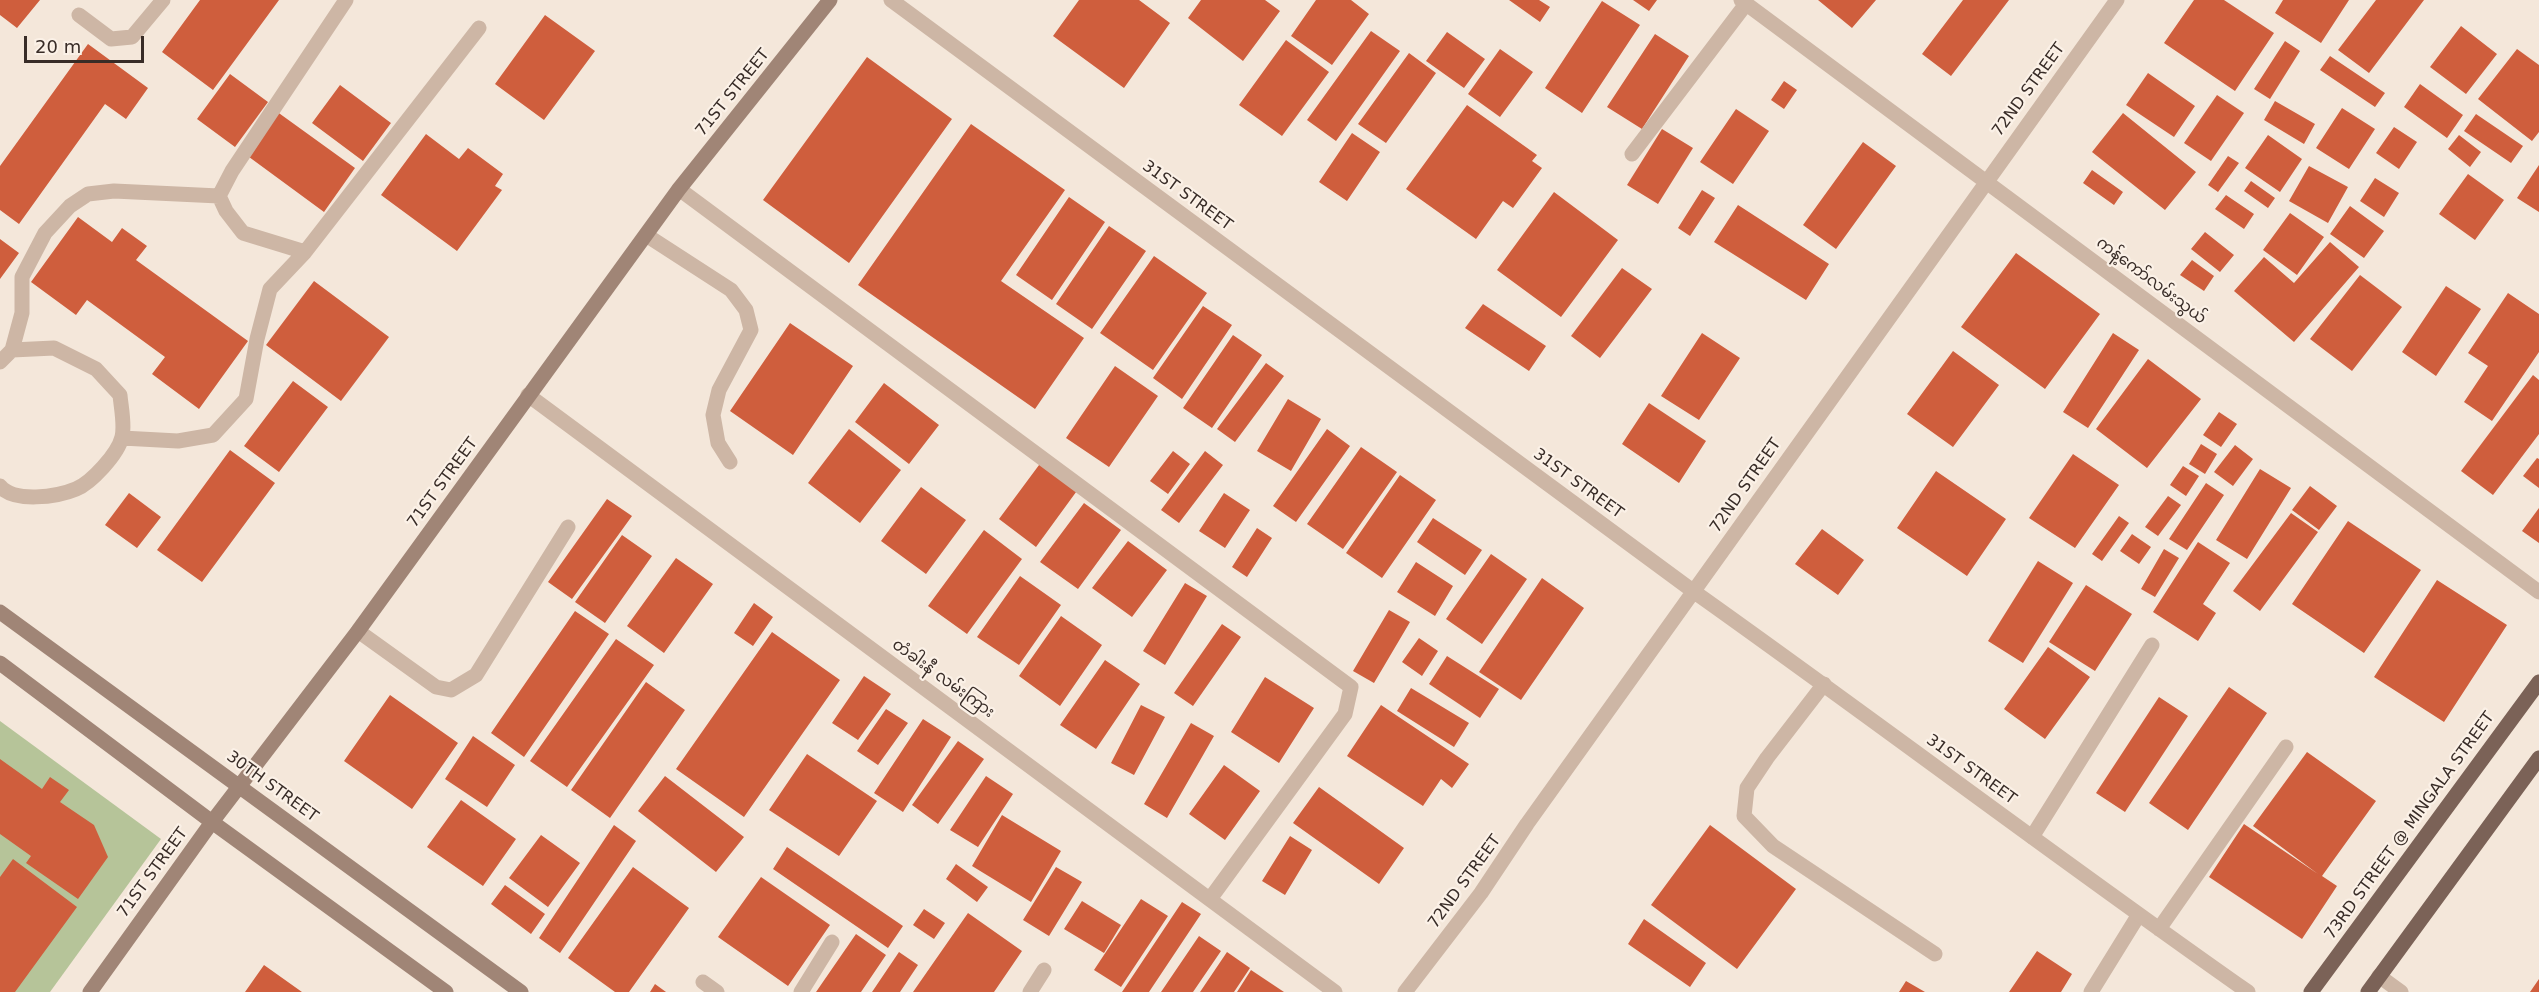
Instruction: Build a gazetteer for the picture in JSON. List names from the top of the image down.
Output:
{
  "streets": {
    "main road": ["71ST STREET", "30TH STREET", "73RD STREET @ MINGALA STREET"],
    "street": [
      "72ND STREET",
      "31ST STREET",
      "ကန့်ကော်လမ်းသွယ်",
      "တံခါးနီ လမ်းကြား"
    ]
  },
  "crossings": [
    ["72ND STREET", "31ST STREET"],
    ["72ND STREET", "ကန့်ကော်လမ်းသွယ်"],
    ["71ST STREET", "တံခါးနီ လမ်းကြား"],
    ["71ST STREET", "30TH STREET"]
  ],
  "scale_bar": "20 m"
}
